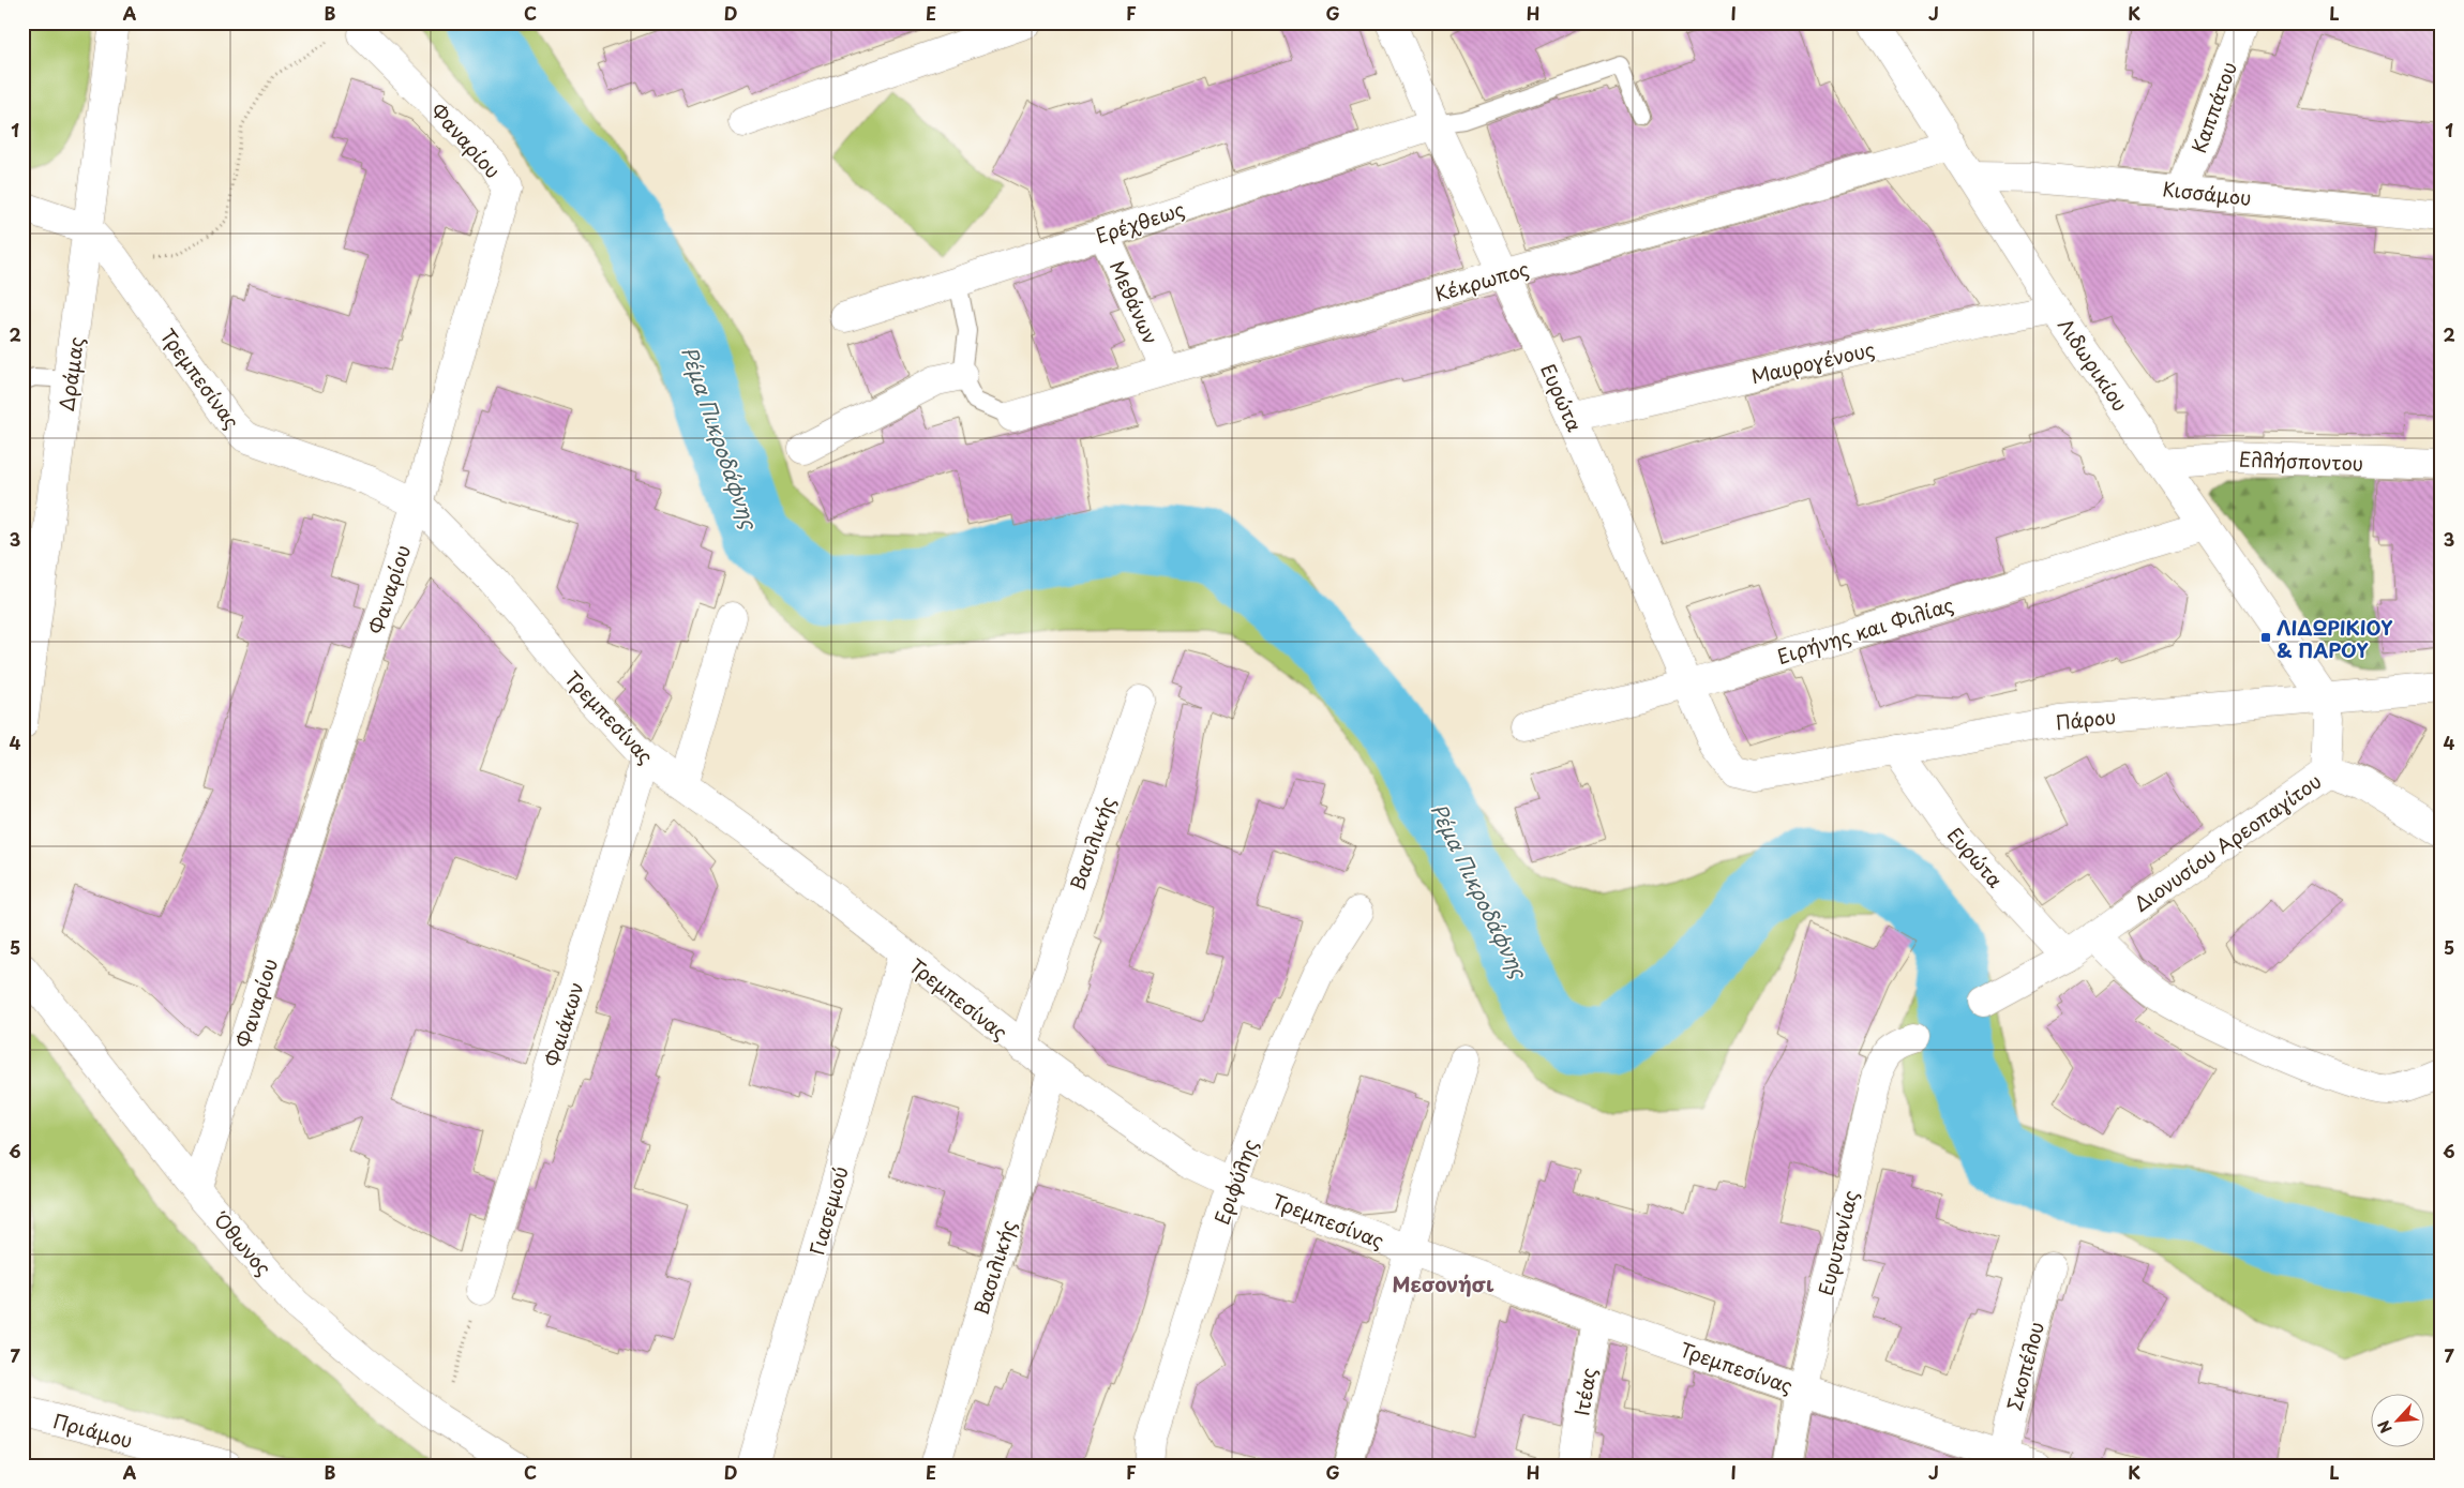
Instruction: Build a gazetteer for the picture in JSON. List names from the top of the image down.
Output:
{
  "streets": {
    "street": [
      "Καππάτου",
      "Φαναρίου",
      "Κισσάμου",
      "Ερέχθεως",
      "Κέκρωπος",
      "Μεθάνων",
      "Μαυρογένους",
      "Λιδωρικίου",
      "Δράμας",
      "Τρεμπεσίνας",
      "Ευρώτα",
      "Ελλήσποντου",
      "Ειρήνης και Φιλίας",
      "Πάρου",
      "Διονυσίου Αρεοπαγίτου",
      "Βασιλικής",
      "Φαιάκων",
      "Εριφύλης",
      "Γιασεμιού",
      "Ευρυτανίας",
      "Όθωνος",
      "Σκοπέλου",
      "Ιτέας",
      "Πριάμου"
    ]
  },
  "crossings": [
    ["Καππάτου", "Κισσάμου"],
    ["Φαναρίου", "Τρεμπεσίνας"],
    ["Φαναρίου", "Όθωνος"],
    ["Κισσάμου", "Λιδωρικίου"],
    ["Ερέχθεως", "Μεθάνων"],
    ["Ερέχθεως", "Ευρώτα"],
    ["Κέκρωπος", "Μεθάνων"],
    ["Κέκρωπος", "Λιδωρικίου"],
    ["Κέκρωπος", "Ευρώτα"],
    ["Μαυρογένους", "Λιδωρικίου"],
    ["Μαυρογένους", "Ευρώτα"],
    ["Λιδωρικίου", "Ελλήσποντου"],
    ["Λιδωρικίου", "Ειρήνης και Φιλίας"],
    ["Λιδωρικίου", "Πάρου"],
    ["Λιδωρικίου", "Διονυσίου Αρεοπαγίτου"],
    ["Δράμας", "Τρεμπεσίνας"],
    ["Τρεμπεσίνας", "Βασιλικής"],
    ["Τρεμπεσίνας", "Φαιάκων"],
    ["Τρεμπεσίνας", "Εριφύλης"],
    ["Τρεμπεσίνας", "Γιασεμιού"],
    ["Τρεμπεσίνας", "Ευρυτανίας"],
    ["Τρεμπεσίνας", "Σκοπέλου"],
    ["Τρεμπεσίνας", "Ιτέας"],
    ["Ευρώτα", "Ειρήνης και Φιλίας"],
    ["Ευρώτα", "Πάρου"],
    ["Ευρώτα", "Διονυσίου Αρεοπαγίτου"],
    ["Πάρου", "Διονυσίου Αρεοπαγίτου"]
  ],
  "districts": ["Μεσονήσι"],
  "water": ["Ρέμα Πικροδάφνης"],
  "places": {
    "transit": ["ΛΙΔΩΡΙΚΙΟΥ & ΠΑΡΟΥ"]
  },
  "north": "bottom left",
  "grid": {
    "columns": [
      "A",
      "B",
      "C",
      "D",
      "E",
      "F",
      "G",
      "H",
      "I",
      "J",
      "K",
      "L"
    ],
    "rows": [
      "1",
      "2",
      "3",
      "4",
      "5",
      "6",
      "7"
    ]
  }
}
